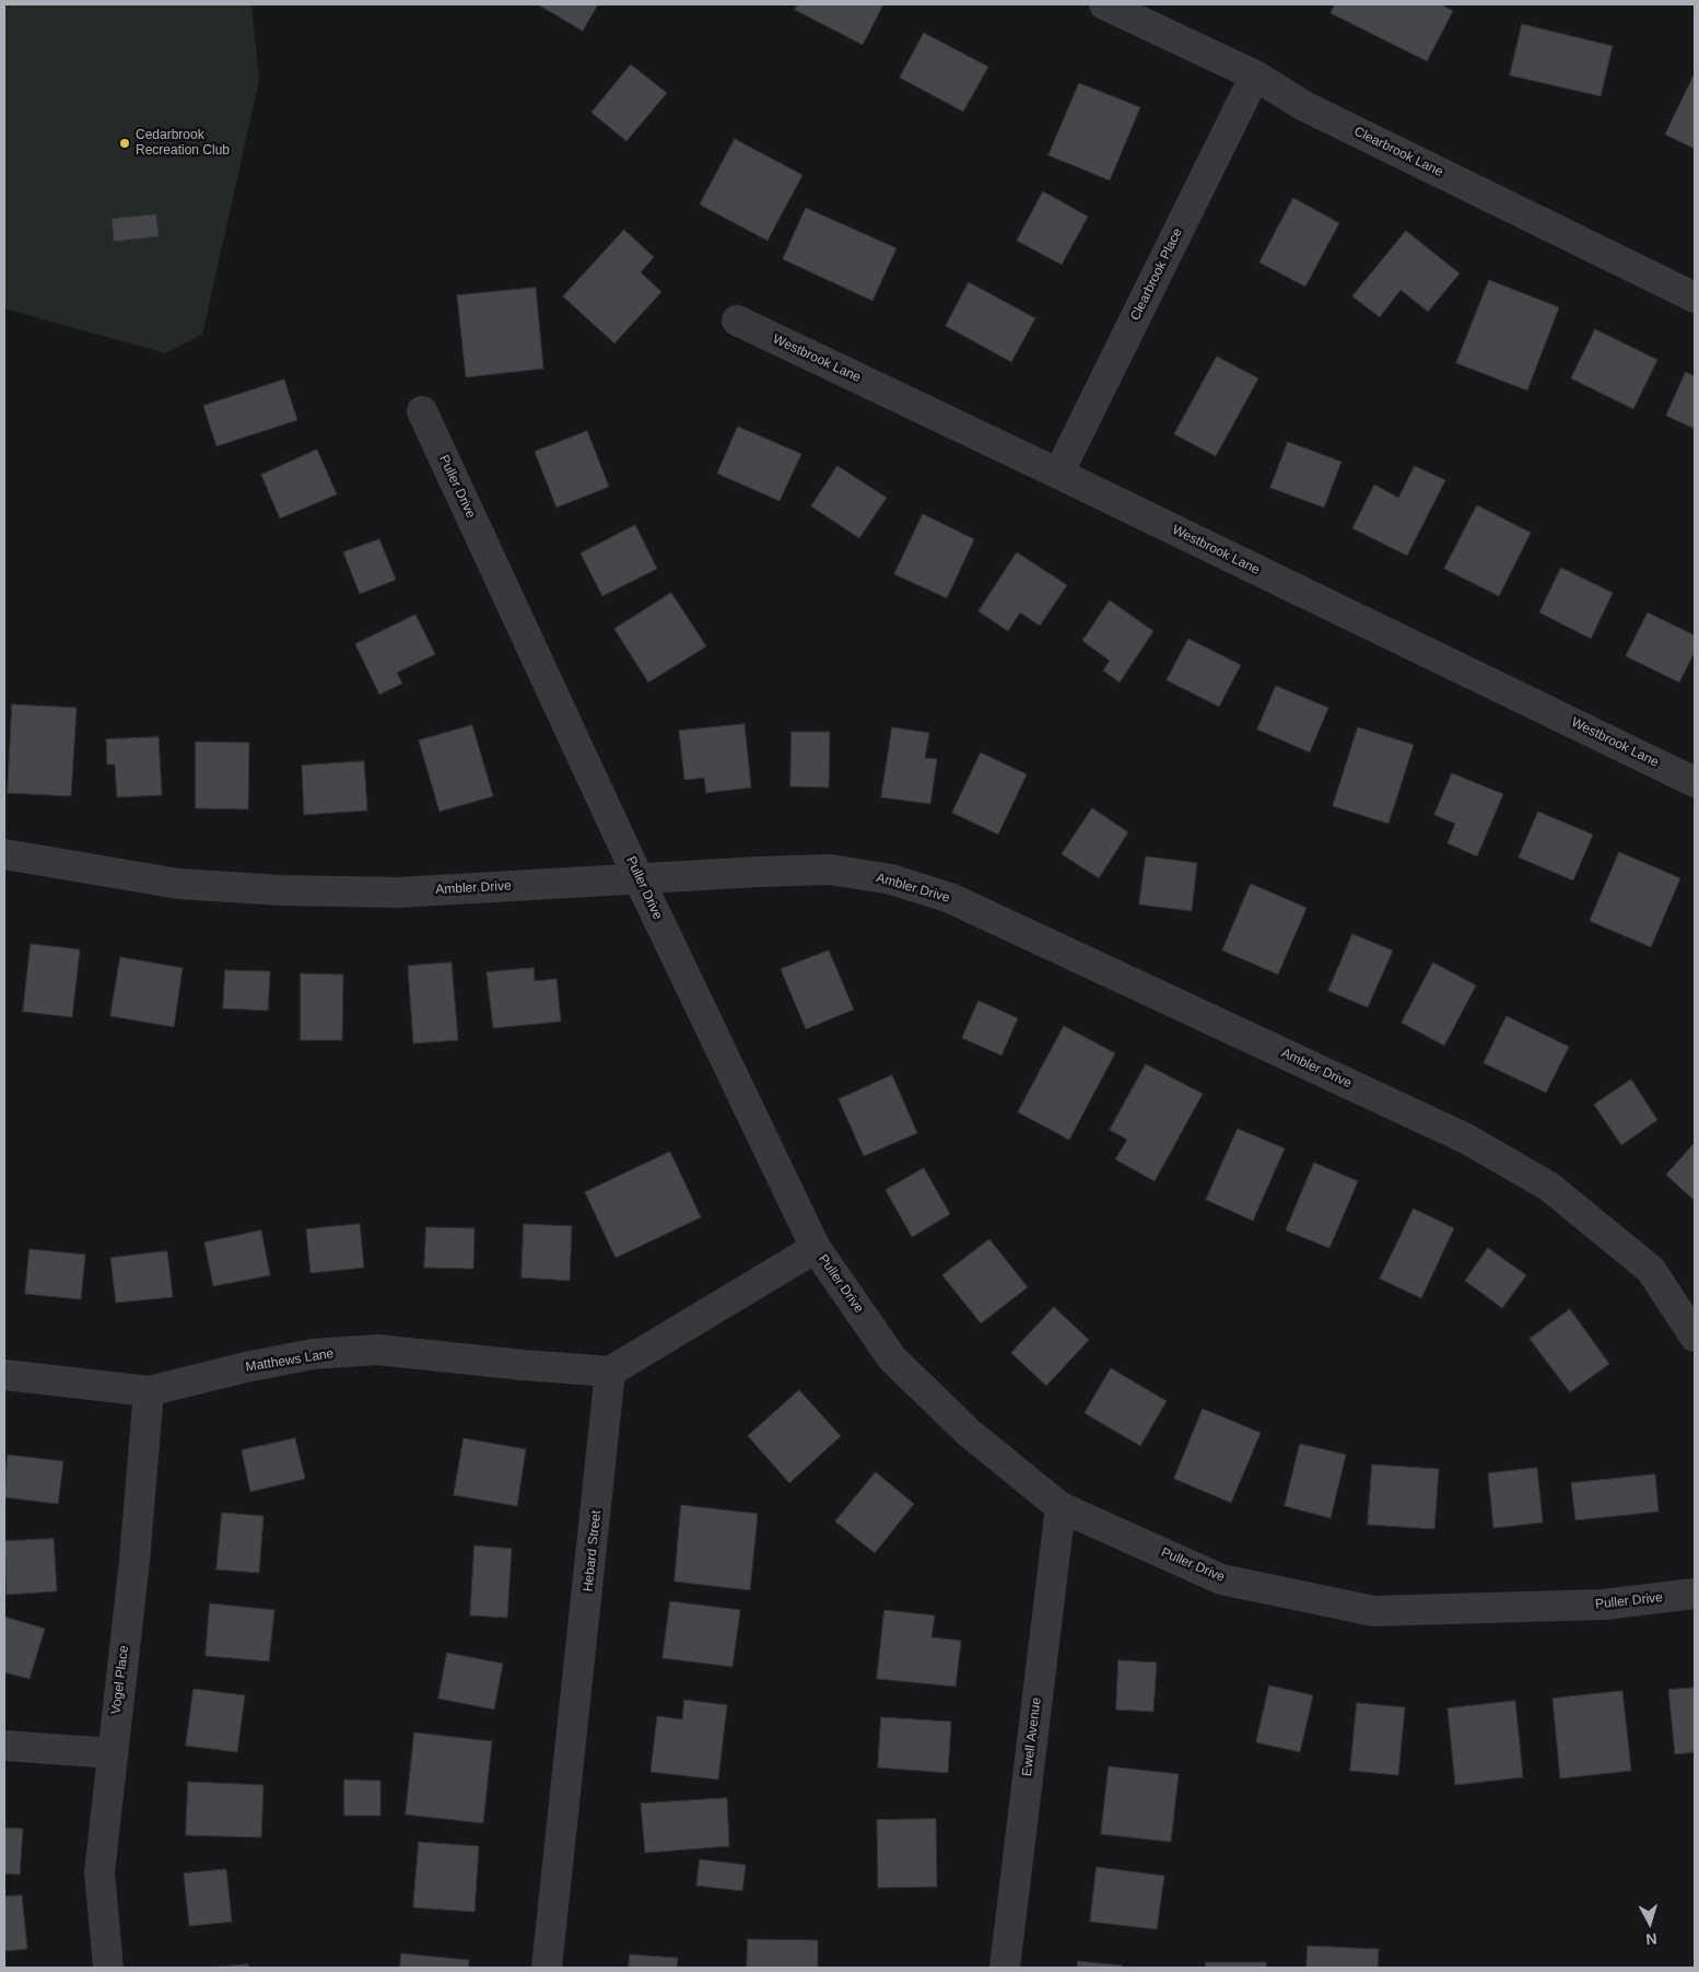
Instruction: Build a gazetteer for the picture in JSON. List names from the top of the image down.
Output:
{
  "streets": {
    "street": [
      "Clearbrook Lane",
      "Clearbrook Place",
      "Westbrook Lane",
      "Puller Drive",
      "Ambler Drive",
      "Matthews Lane",
      "Hebard Street",
      "Vogel Place",
      "Ewell Avenue"
    ]
  },
  "crossings": [
    ["Clearbrook Lane", "Clearbrook Place"],
    ["Clearbrook Place", "Westbrook Lane"],
    ["Puller Drive", "Ambler Drive"],
    ["Puller Drive", "Ewell Avenue"],
    ["Matthews Lane", "Hebard Street"],
    ["Matthews Lane", "Vogel Place"]
  ],
  "places": ["Cedarbrook Recreation Club"],
  "north": "bottom"
}
